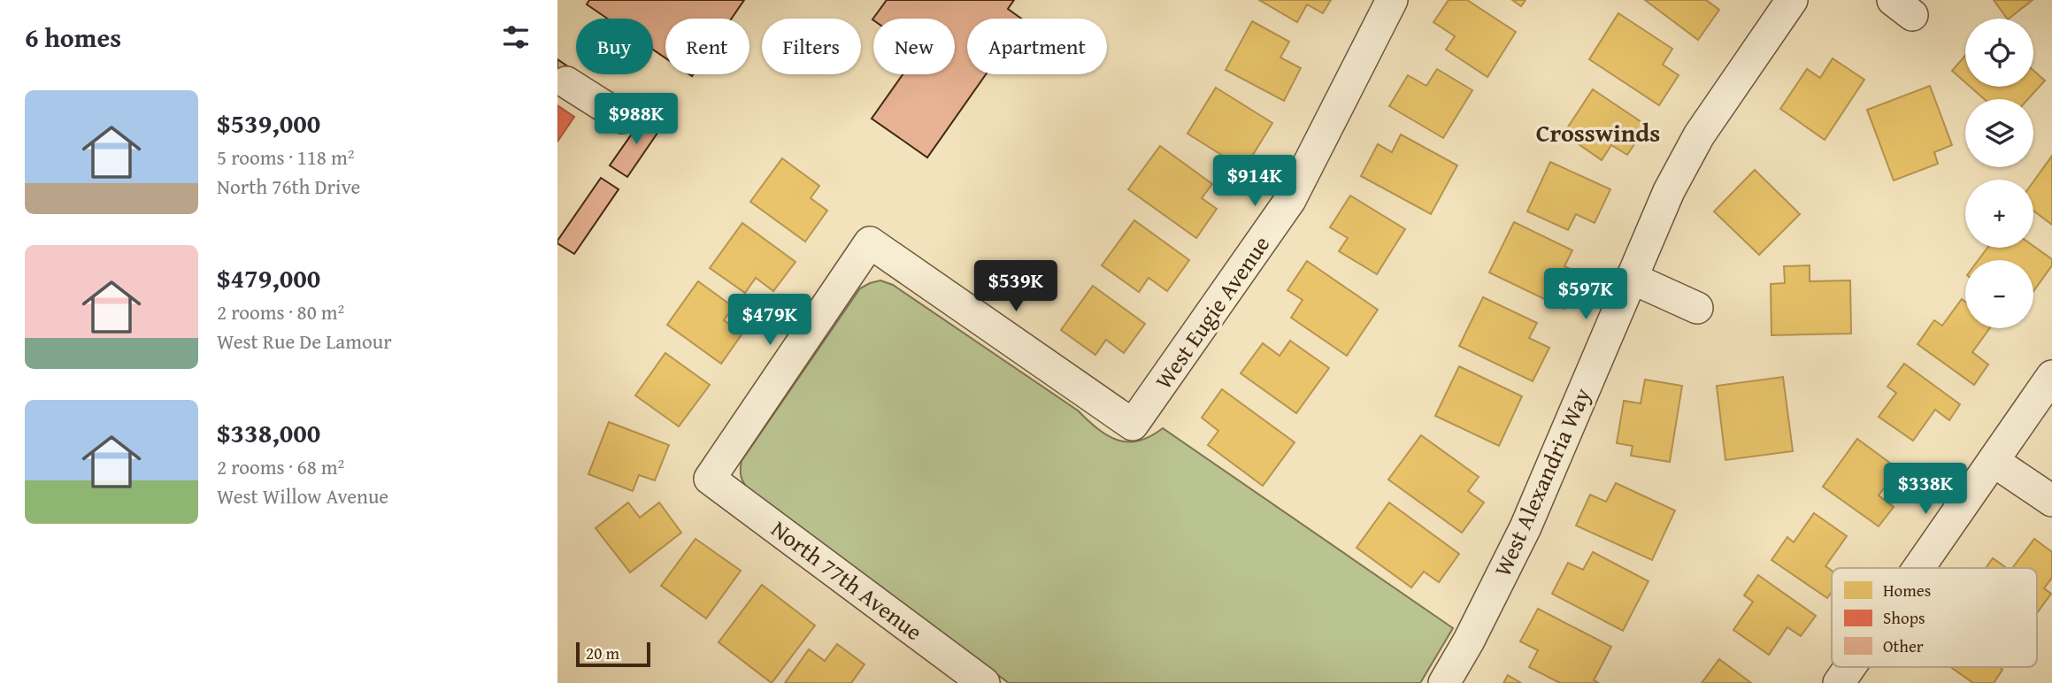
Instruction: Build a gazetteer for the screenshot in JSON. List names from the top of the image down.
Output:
{
  "streets": {
    "street": ["West Eugie Avenue", "West Alexandria Way", "North 77th Avenue"]
  },
  "crossings": [
    ["West Eugie Avenue", "North 77th Avenue"]
  ],
  "districts": ["Crosswinds"],
  "legend": ["Homes", "Shops", "Other"],
  "scale_bar": "20 m",
  "page": {
    "heading": "6 homes",
    "map_buttons": ["+", "−"],
    "chip": [
      "Buy",
      "Rent",
      "Filters",
      "New",
      "Apartment"
    ],
    "list": [
      {
        "name": "$539,000",
        "note": "5 rooms · 118 m² · North 76th Drive"
      },
      {
        "name": "$479,000",
        "note": "2 rooms · 80 m² · West Rue De Lamour"
      },
      {
        "name": "$338,000",
        "note": "2 rooms · 68 m² · West Willow Avenue"
      }
    ],
    "price": [
      "$988K",
      "$914K",
      "$539K",
      "$597K",
      "$479K",
      "$338K"
    ],
    "scale": "20 m"
  }
}
